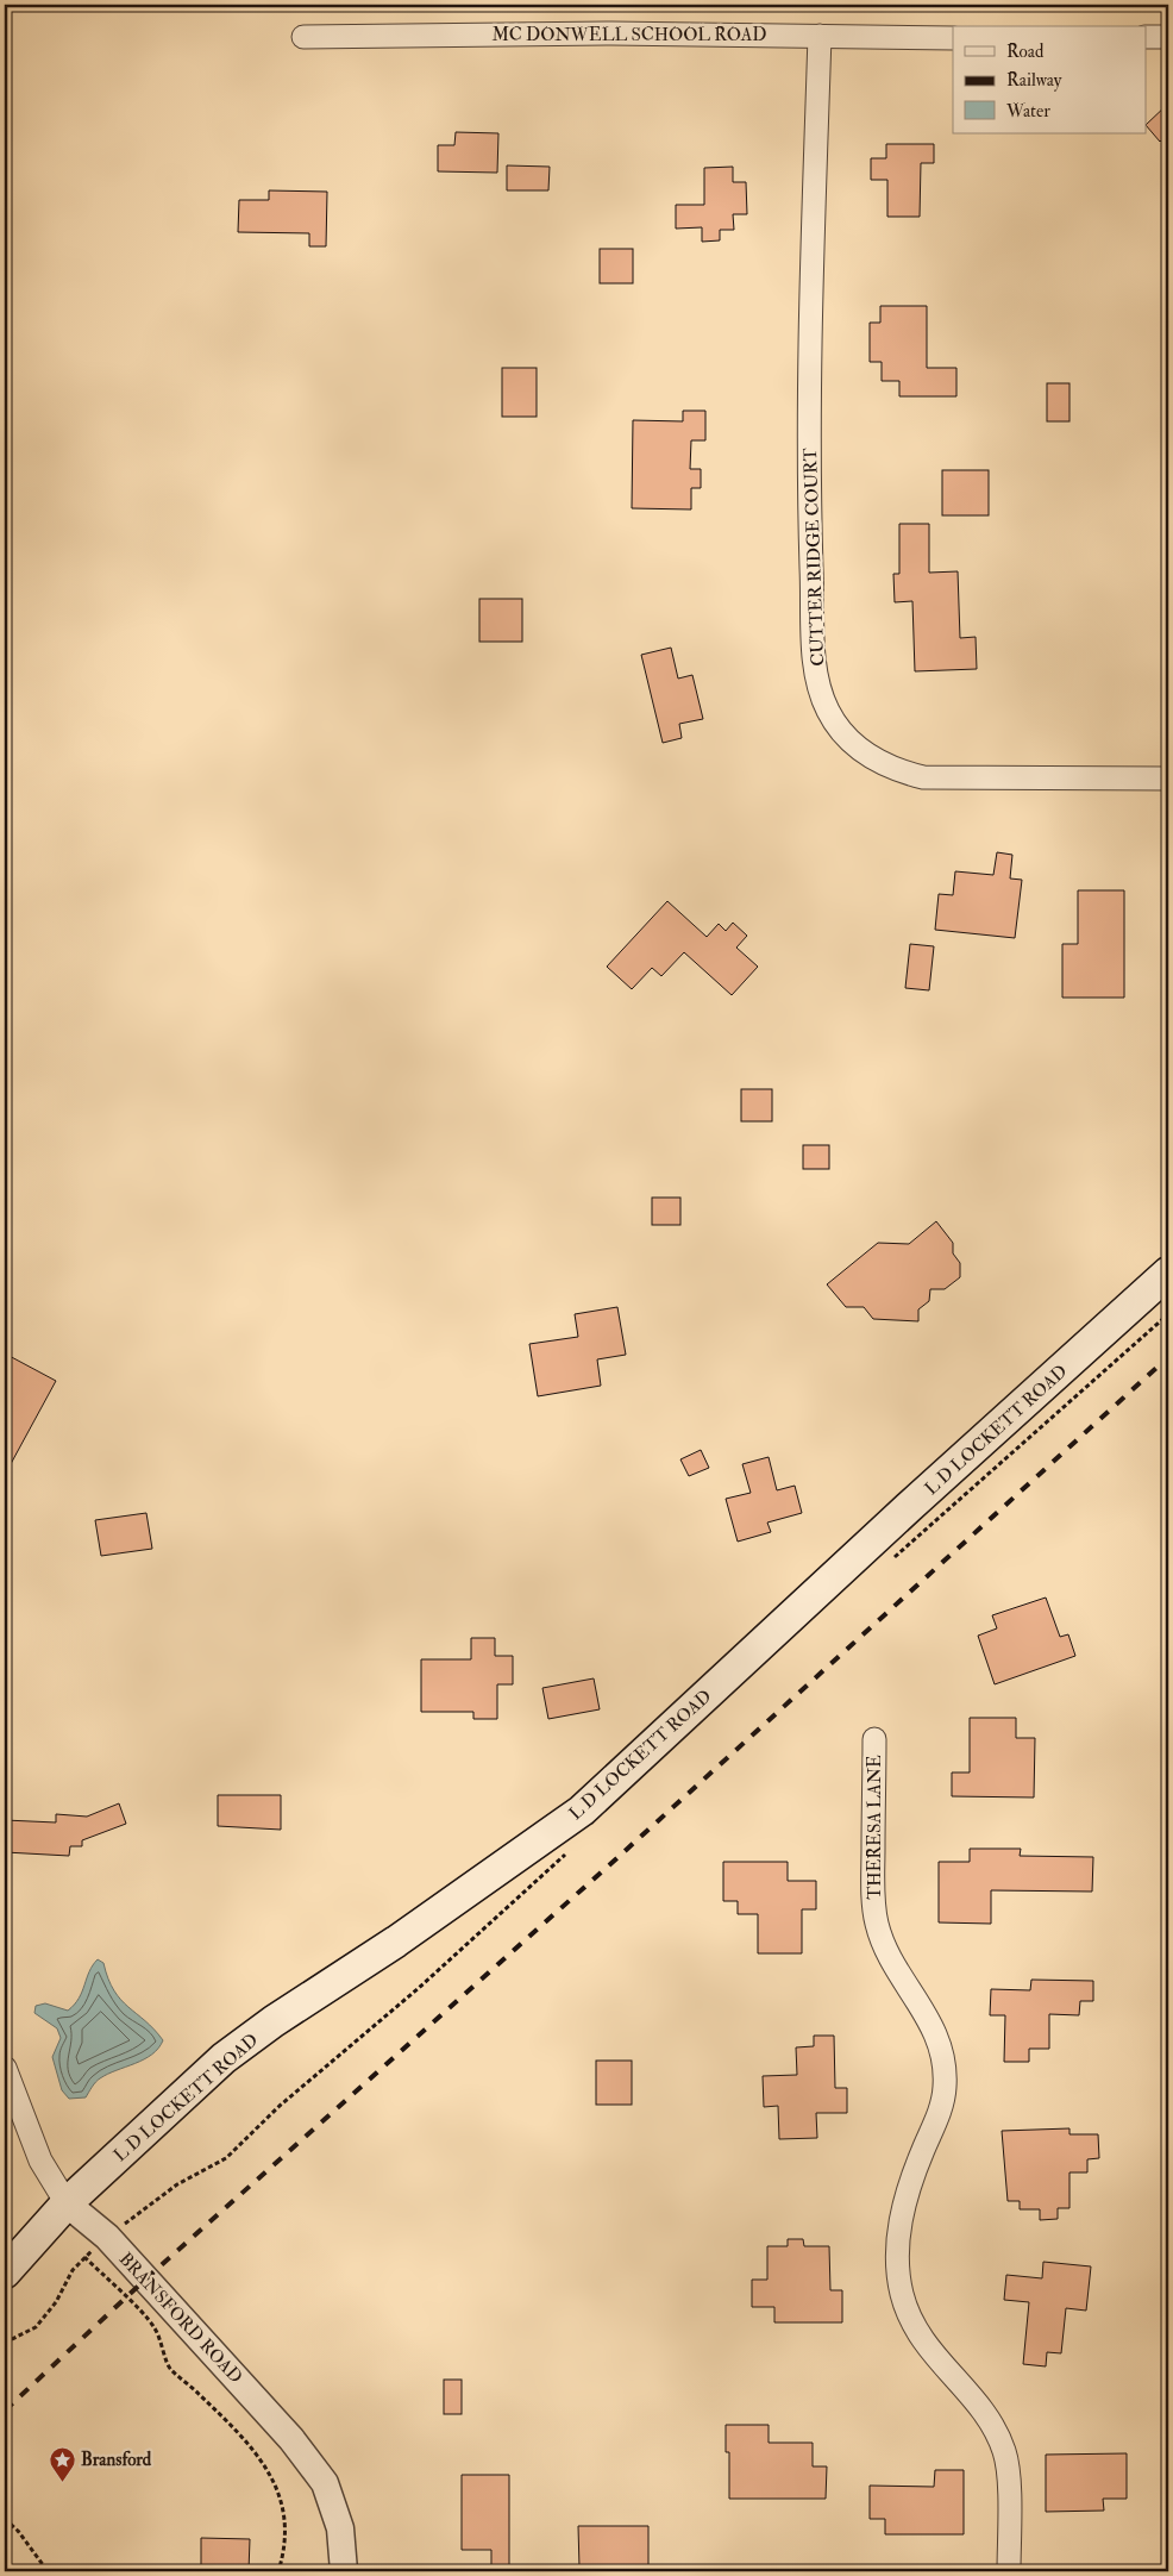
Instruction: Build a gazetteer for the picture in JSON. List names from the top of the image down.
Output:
{
  "streets": {
    "main road": ["L D LOCKETT ROAD"],
    "street": [
      "MC DONWELL SCHOOL ROAD",
      "CUTTER RIDGE COURT",
      "THERESA LANE",
      "BRANSFORD ROAD"
    ]
  },
  "crossings": [
    ["MC DONWELL SCHOOL ROAD", "CUTTER RIDGE COURT"],
    ["L D LOCKETT ROAD", "BRANSFORD ROAD"]
  ],
  "places": {
    "place": ["Bransford"]
  },
  "legend": ["Road", "Railway", "Water"]
}
